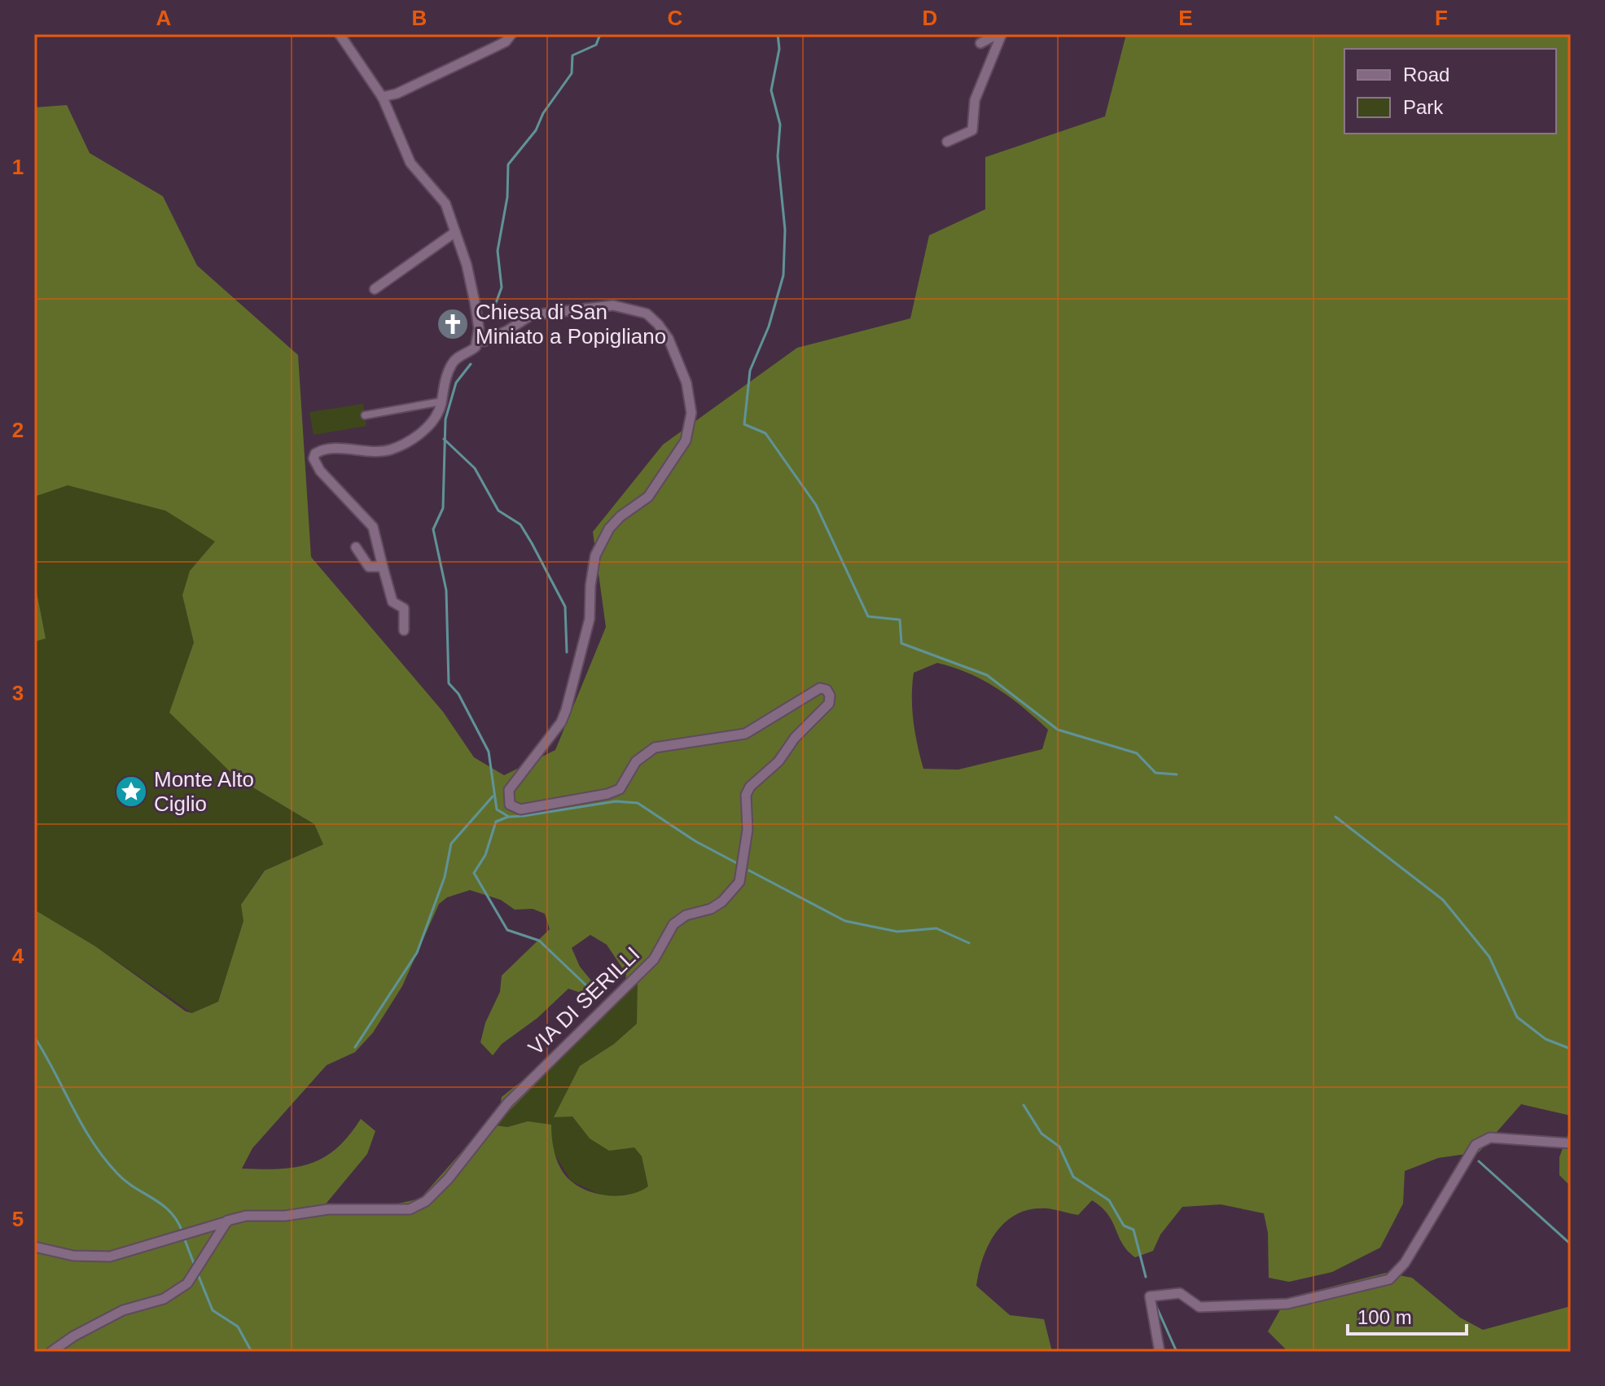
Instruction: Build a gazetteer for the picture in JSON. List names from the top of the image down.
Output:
{
  "streets": {
    "street": ["VIA DI SERILLI"]
  },
  "places": {
    "church": ["Chiesa di San Miniato a Popigliano"],
    "place": ["Monte Alto Ciglio"]
  },
  "legend": ["Road", "Park"],
  "scale_bar": "100 m",
  "grid": {
    "columns": [
      "A",
      "B",
      "C",
      "D",
      "E",
      "F"
    ],
    "rows": [
      "1",
      "2",
      "3",
      "4",
      "5"
    ]
  }
}
